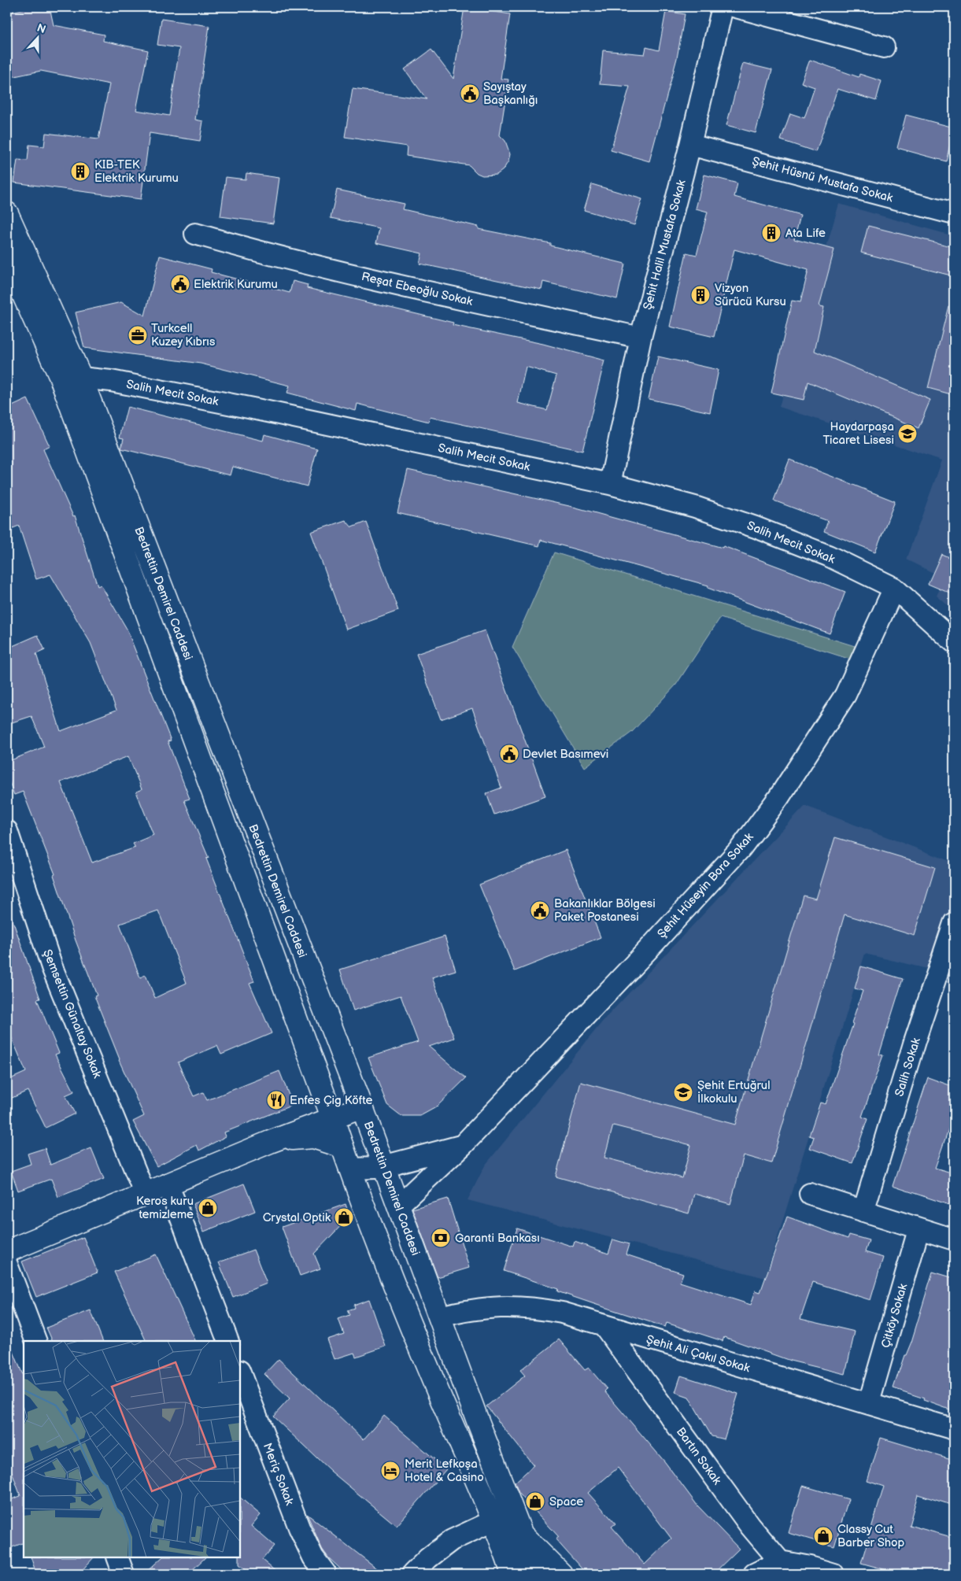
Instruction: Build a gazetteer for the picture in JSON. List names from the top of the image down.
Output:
{
  "streets": {
    "main road": ["Bedrettin Demirel Caddesi"],
    "street": [
      "Şehit Hüsnü Mustafa Sokak",
      "Şehit Halil Mustafa Sokak",
      "Reşat Ebeoğlu Sokak",
      "Salih Mecit Sokak",
      "Şehit Hüseyin Bora Sokak",
      "Şemsettin Günaltay Sokak",
      "Salih Sokak",
      "Çitköy Sokak",
      "Şehit Ali Çakıl Sokak",
      "Bartın Sokak",
      "Meriç Sokak"
    ]
  },
  "crossings": [
    ["Şehit Hüsnü Mustafa Sokak", "Şehit Halil Mustafa Sokak"],
    ["Şehit Halil Mustafa Sokak", "Reşat Ebeoğlu Sokak"],
    ["Şehit Halil Mustafa Sokak", "Salih Mecit Sokak"],
    ["Salih Mecit Sokak", "Bedrettin Demirel Caddesi"],
    ["Salih Mecit Sokak", "Şehit Hüseyin Bora Sokak"],
    ["Bedrettin Demirel Caddesi", "Şehit Hüseyin Bora Sokak"],
    ["Bedrettin Demirel Caddesi", "Şehit Ali Çakıl Sokak"],
    ["Çitköy Sokak", "Şehit Ali Çakıl Sokak"],
    ["Şehit Ali Çakıl Sokak", "Bartın Sokak"]
  ],
  "places": {
    "public building": [
      "Sayıştay Başkanlığı",
      "Elektrik Kurumu",
      "Devlet Basımevi",
      "Bakanlıklar Bölgesi Paket Postanesi"
    ],
    "building": ["KIB-TEK Elektrik Kurumu", "Ata Life", "Vizyon Sürücü Kursu"],
    "office": ["Turkcell Kuzey Kıbrıs"],
    "school or university": ["Haydarpaşa Ticaret Lisesi", "Şehit Ertuğrul İlkokulu"],
    "restaurant": ["Enfes Çig Köfte"],
    "shop": [
      "Keros kuru temizleme",
      "Crystal Optik",
      "Space",
      "Classy Cut Barber Shop"
    ],
    "bank": ["Garanti Bankası"],
    "hotel": ["Merit Lefkoşa Hotel & Casino"]
  },
  "north": "top"
}
